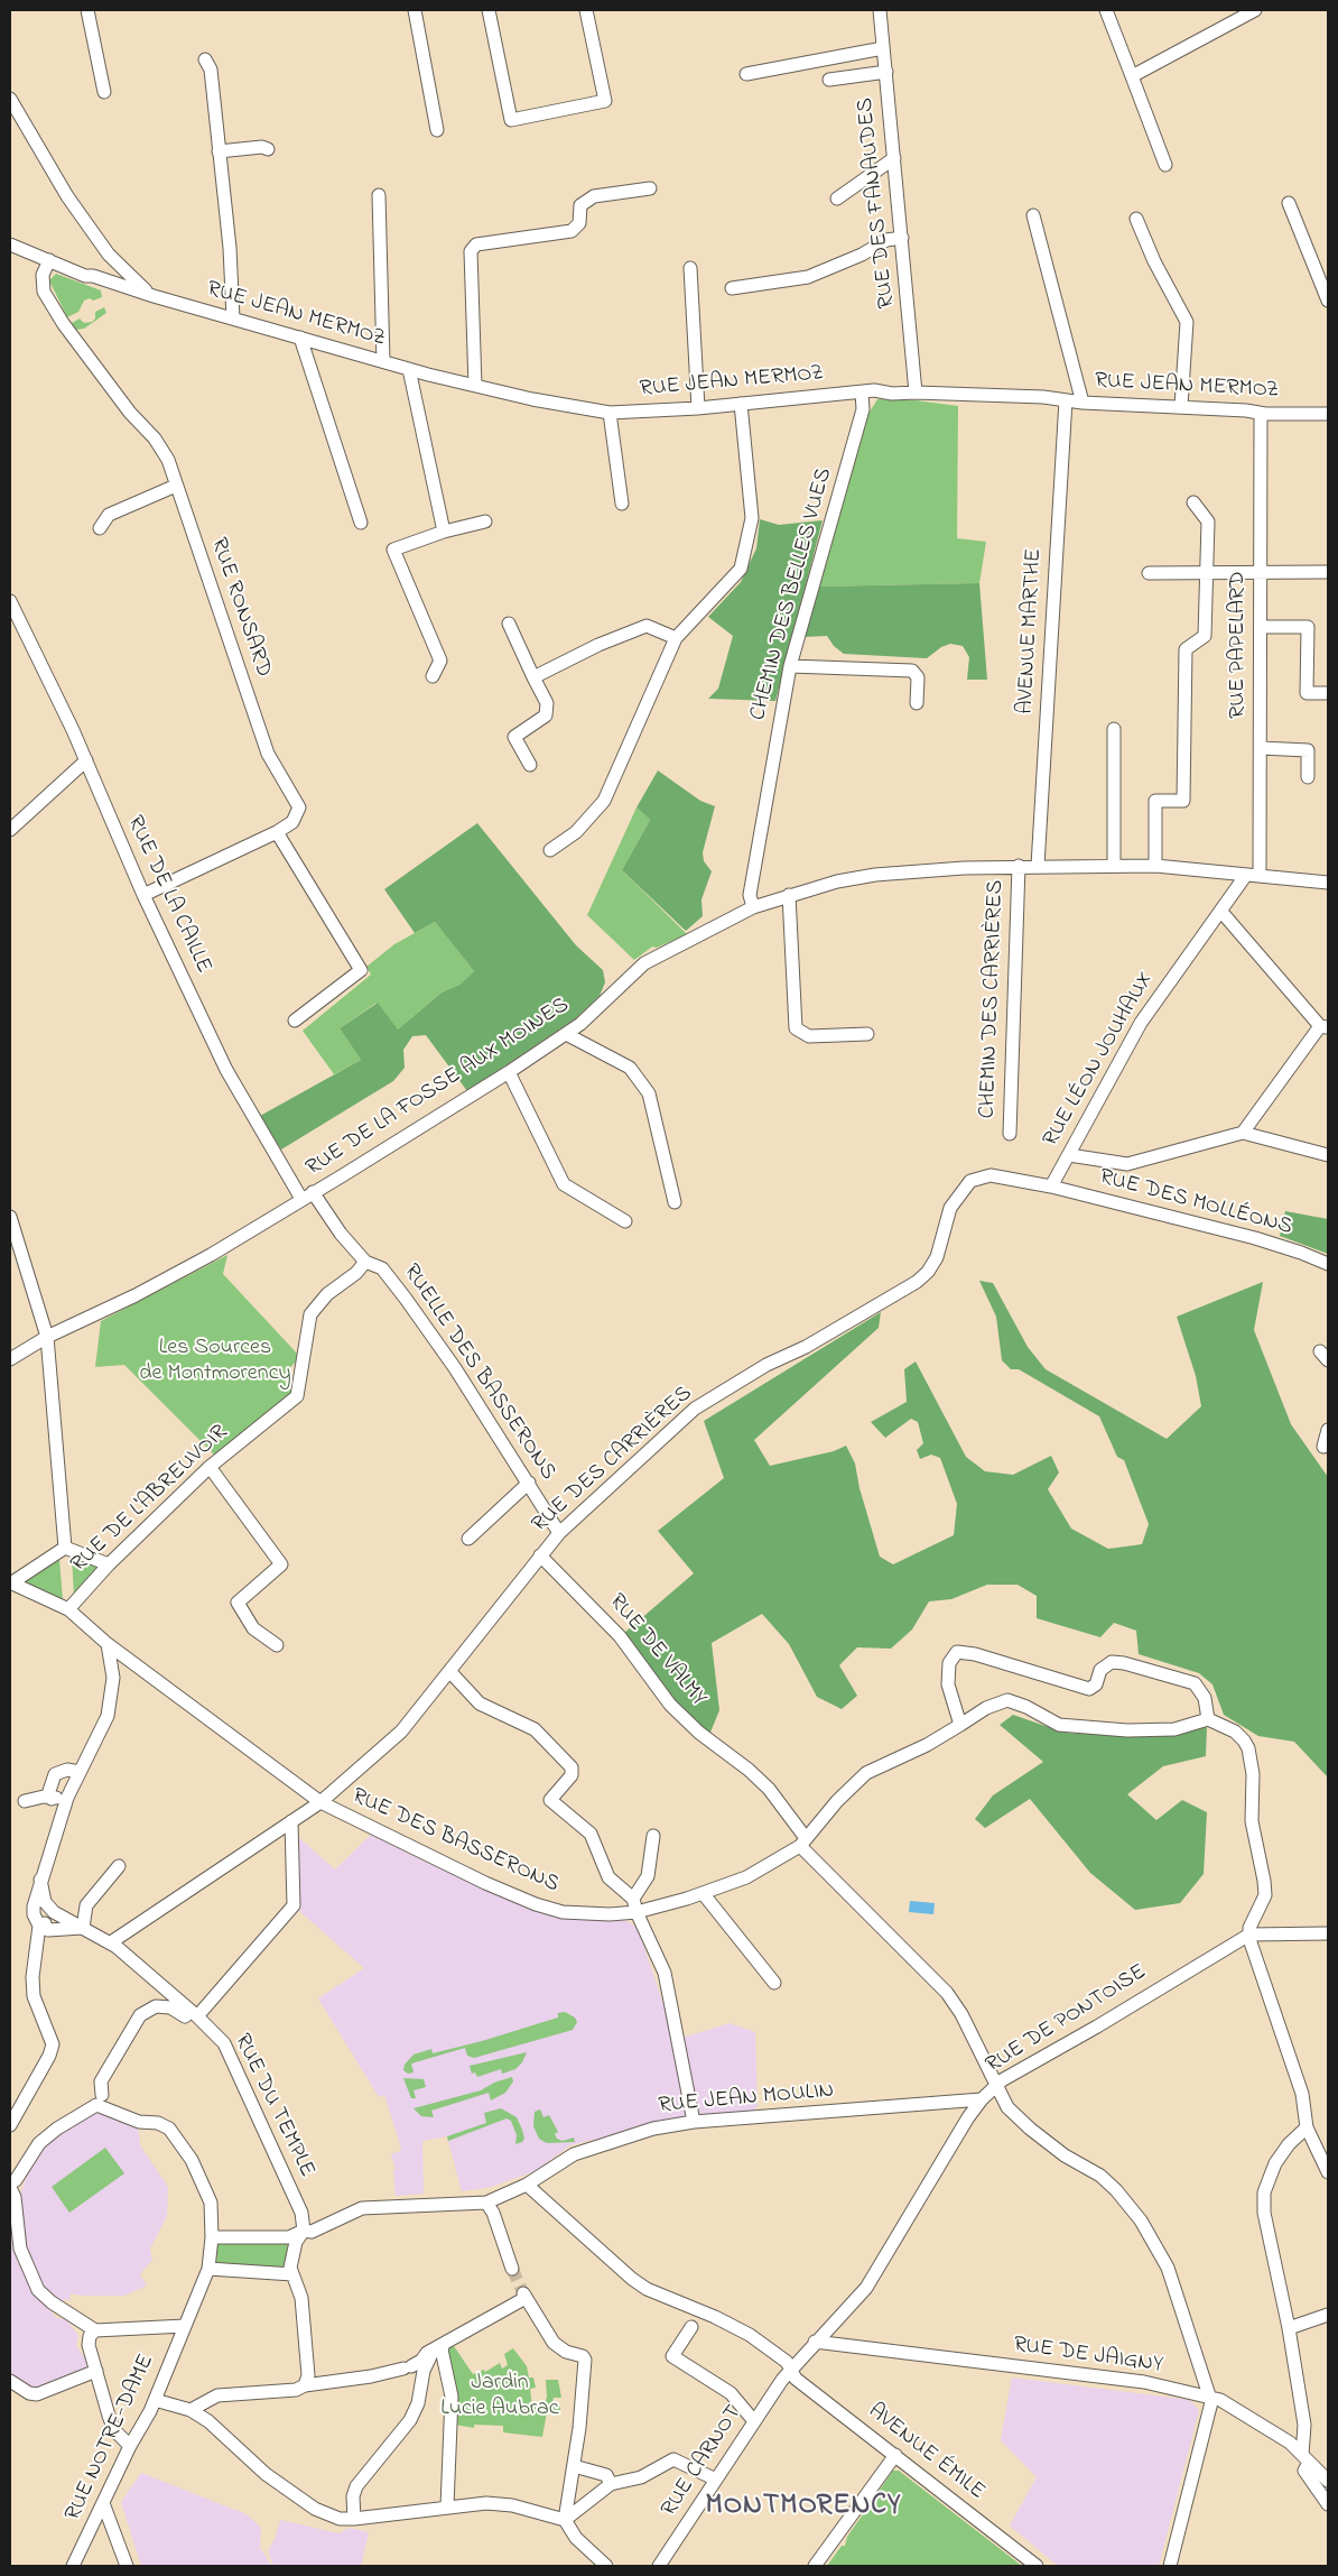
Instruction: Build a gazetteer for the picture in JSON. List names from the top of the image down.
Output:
{
  "streets": {
    "street": [
      "RUE DES FANAUDES",
      "RUE JEAN MERMOZ",
      "CHEMIN DES BELLES VUES",
      "RUE RONSARD",
      "AVENUE MARTHE",
      "RUE PAPELARD",
      "RUE DE LA CAILLE",
      "CHEMIN DES CARRIÈRES",
      "RUE LÉON JOUHAUX",
      "RUE DE LA FOSSE AUX MOINES",
      "RUE DES MOLLÉONS",
      "RUELLE DES BASSERONS",
      "RUE DES CARRIÈRES",
      "RUE DE L'ABREUVOIR",
      "RUE DE VALMY",
      "RUE DES BASSERONS",
      "RUE DE PONTOISE",
      "RUE JEAN MOULIN",
      "RUE DU TEMPLE",
      "RUE DE JAIGNY",
      "RUE NOTRE-DAME",
      "AVENUE ÉMILE",
      "RUE CARNOT"
    ]
  },
  "crossings": [
    ["RUE DES FANAUDES", "RUE JEAN MERMOZ"],
    ["RUE JEAN MERMOZ", "CHEMIN DES BELLES VUES"],
    ["RUE JEAN MERMOZ", "RUE RONSARD"],
    ["RUE JEAN MERMOZ", "AVENUE MARTHE"],
    ["RUE JEAN MERMOZ", "RUE PAPELARD"],
    ["CHEMIN DES BELLES VUES", "RUE DE LA FOSSE AUX MOINES"],
    ["AVENUE MARTHE", "RUE DE LA FOSSE AUX MOINES"],
    ["RUE PAPELARD", "RUE DE LA FOSSE AUX MOINES"],
    ["RUE DE LA CAILLE", "RUE DE LA FOSSE AUX MOINES"],
    ["RUE DE LA CAILLE", "RUELLE DES BASSERONS"],
    ["CHEMIN DES CARRIÈRES", "RUE DE LA FOSSE AUX MOINES"],
    ["RUE LÉON JOUHAUX", "RUE DE LA FOSSE AUX MOINES"],
    ["RUE LÉON JOUHAUX", "RUE DES MOLLÉONS"],
    ["RUE LÉON JOUHAUX", "RUE DES CARRIÈRES"],
    ["RUE DE LA FOSSE AUX MOINES", "RUELLE DES BASSERONS"],
    ["RUE DES MOLLÉONS", "RUE DES CARRIÈRES"],
    ["RUELLE DES BASSERONS", "RUE DES CARRIÈRES"],
    ["RUELLE DES BASSERONS", "RUE DE L'ABREUVOIR"],
    ["RUE DES CARRIÈRES", "RUE DE VALMY"],
    ["RUE DES CARRIÈRES", "RUE DES BASSERONS"],
    ["RUE DES CARRIÈRES", "RUE DU TEMPLE"],
    ["RUE DE L'ABREUVOIR", "RUE DES BASSERONS"],
    ["RUE DE VALMY", "RUE DES BASSERONS"],
    ["RUE DE PONTOISE", "RUE JEAN MOULIN"],
    ["RUE DE PONTOISE", "RUE DE JAIGNY"],
    ["RUE DE PONTOISE", "AVENUE ÉMILE"],
    ["RUE DE PONTOISE", "RUE CARNOT"],
    ["RUE JEAN MOULIN", "AVENUE ÉMILE"],
    ["AVENUE ÉMILE", "RUE CARNOT"]
  ],
  "districts": ["MONTMORENCY"],
  "parks": ["Les Sources de Montmorency", "Jardin Lucie Aubrac"]
}
